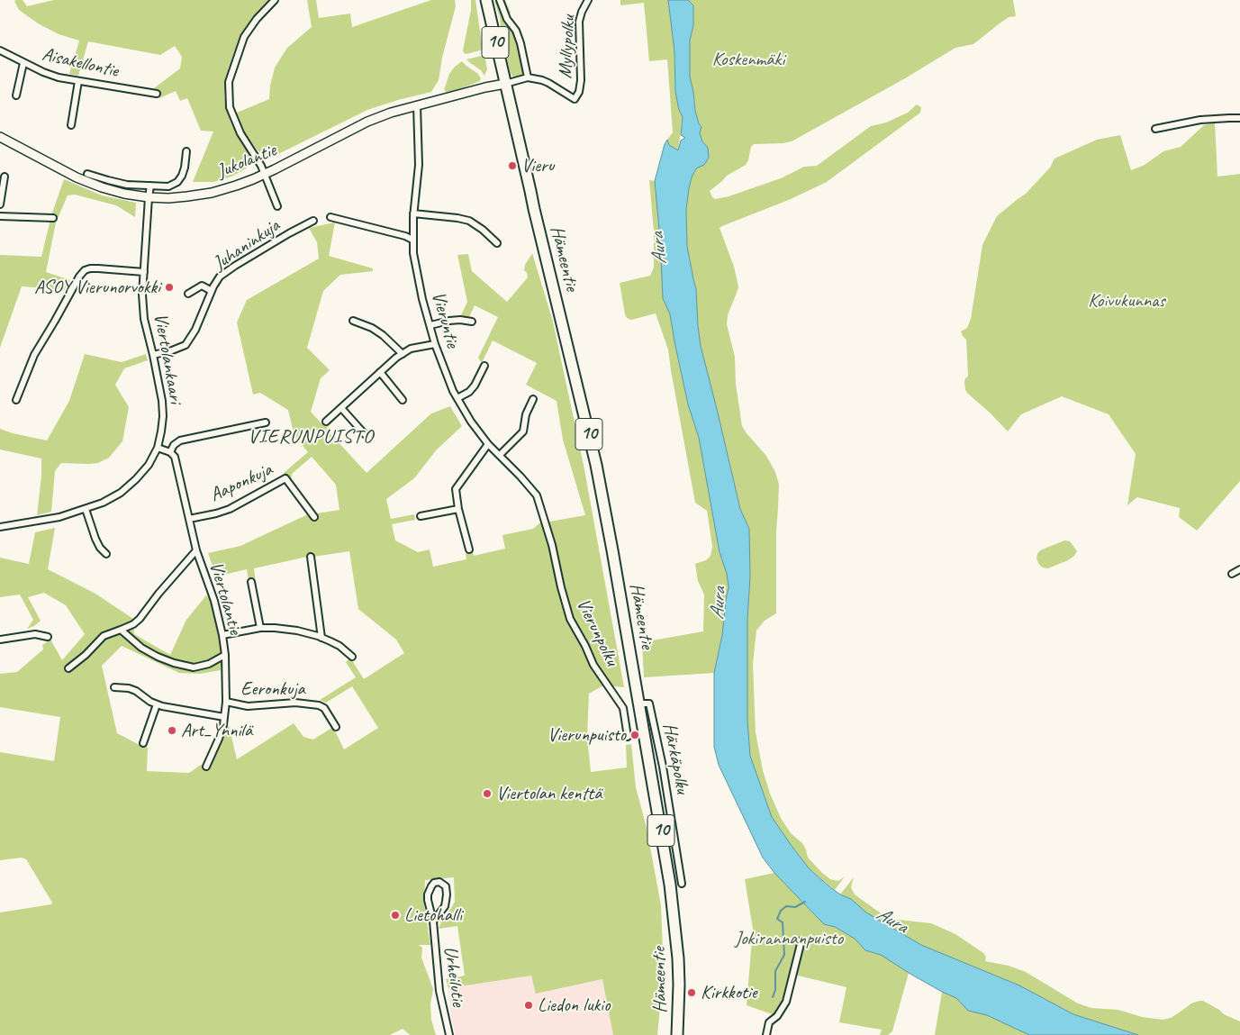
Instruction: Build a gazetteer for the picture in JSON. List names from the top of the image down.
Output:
{
  "streets": {
    "highway": ["10", "Hämeentie"],
    "street": [
      "Myllypolku",
      "Aisakellontie",
      "Jukolantie",
      "Juhaninkuja",
      "Vieruntie",
      "Viertolankaari",
      "Aaponkuja",
      "Viertolantie",
      "Vierunpolku",
      "Eeronkuja",
      "Härkäpolku",
      "Urheilutie"
    ]
  },
  "crossings": [
    ["Myllypolku", "Jukolantie"],
    ["Myllypolku", "Hämeentie"],
    ["Jukolantie", "Hämeentie"],
    ["Jukolantie", "Vieruntie"],
    ["Jukolantie", "Viertolankaari"],
    ["Juhaninkuja", "Viertolankaari"],
    ["Hämeentie", "Härkäpolku"],
    ["Vieruntie", "Vierunpolku"],
    ["Aaponkuja", "Viertolantie"],
    ["Viertolantie", "Eeronkuja"]
  ],
  "districts": ["VIERUNPUISTO"],
  "water": ["Aura"],
  "parks": ["Koskenmäki", "Koivukunnas", "Jokirannanpuisto"],
  "places": [
    "Vieru",
    "ASOY Vierunorvokki",
    "Art_Ynnilä",
    "Vierunpuisto",
    "Viertolan kenttä",
    "Lietohalli",
    "Kirkkotie",
    "Liedon lukio"
  ]
}
